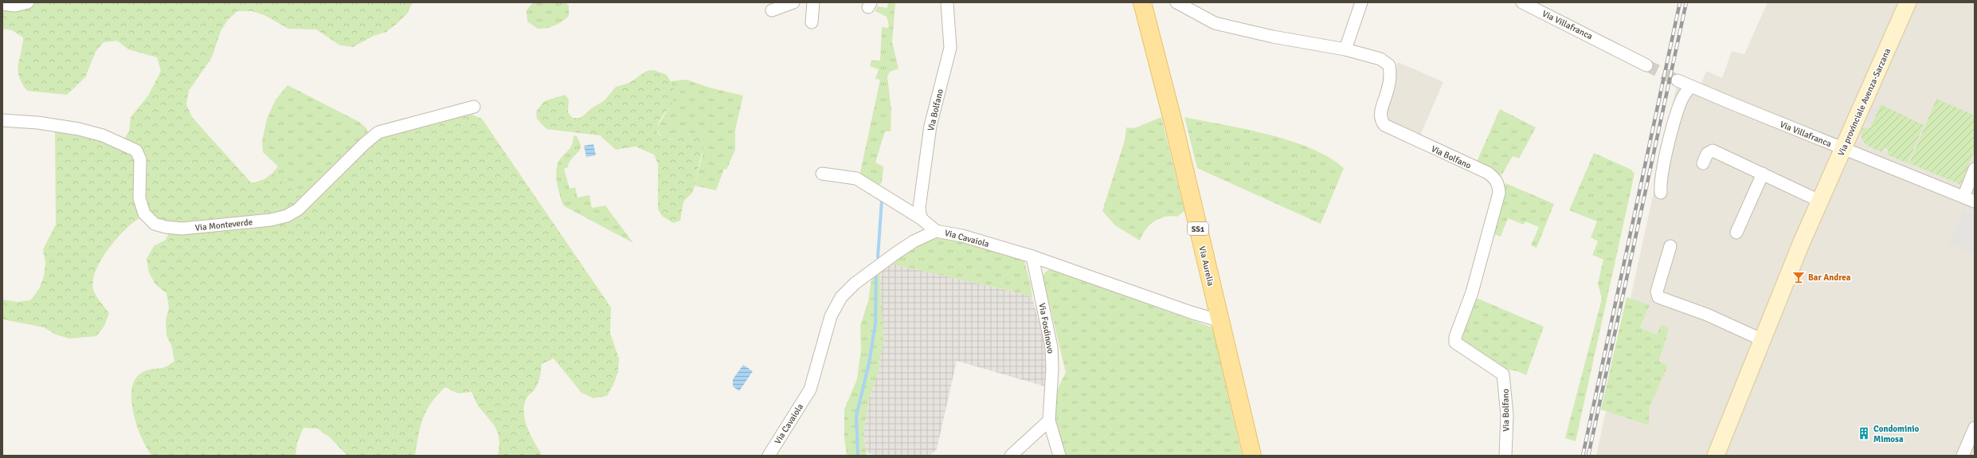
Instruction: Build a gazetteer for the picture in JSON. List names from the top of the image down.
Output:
{
  "streets": {
    "main road": ["SS1", "Via Aurelia"],
    "street": [
      "Via Villafranca",
      "Via provinciale Avenza-Sarzana",
      "Via Bolfano",
      "Via Monteverde",
      "Via Cavaiola",
      "Via Fosdinovo"
    ]
  },
  "crossings": [
    ["Via Villafranca", "Via provinciale Avenza-Sarzana"],
    ["Via Cavaiola", "Via Aurelia"],
    ["Via Cavaiola", "Via Fosdinovo"]
  ],
  "places": {
    "bar": ["Bar Andrea"],
    "building": ["Condominio Mimosa"]
  }
}
